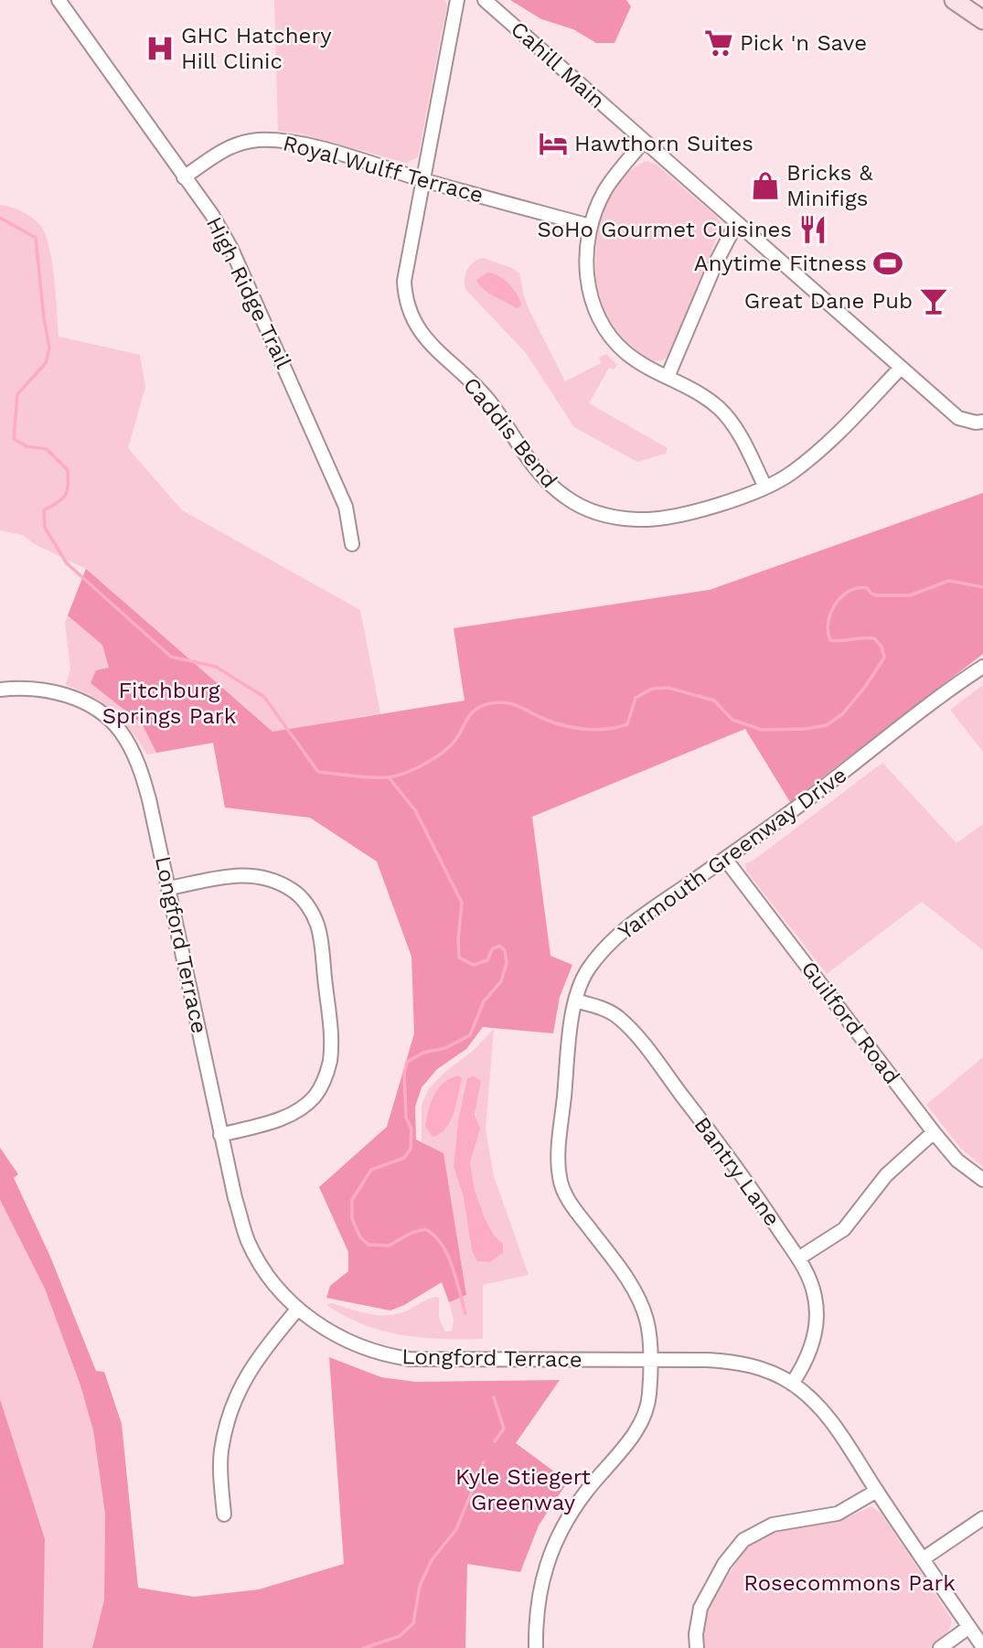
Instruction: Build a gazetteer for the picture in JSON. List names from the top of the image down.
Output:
{
  "streets": {
    "street": [
      "Cahill Main",
      "Royal Wulff Terrace",
      "High Ridge Trail",
      "Caddis Bend",
      "Yarmouth Greenway Drive",
      "Longford Terrace",
      "Guilford Road",
      "Bantry Lane"
    ]
  },
  "crossings": [
    ["Cahill Main", "Caddis Bend"],
    ["Royal Wulff Terrace", "High Ridge Trail"],
    ["Royal Wulff Terrace", "Caddis Bend"],
    ["Yarmouth Greenway Drive", "Longford Terrace"],
    ["Yarmouth Greenway Drive", "Guilford Road"],
    ["Yarmouth Greenway Drive", "Bantry Lane"],
    ["Longford Terrace", "Bantry Lane"]
  ],
  "parks": ["Fitchburg Springs Park", "Kyle Stiegert Greenway", "Rosecommons Park"],
  "places": {
    "supermarket": ["Pick 'n Save"],
    "hospital": ["GHC Hatchery Hill Clinic"],
    "hotel": ["Hawthorn Suites"],
    "shop": ["Bricks & Minifigs"],
    "restaurant": ["SoHo Gourmet Cuisines"],
    "sports": ["Anytime Fitness"],
    "bar": ["Great Dane Pub"]
  }
}
